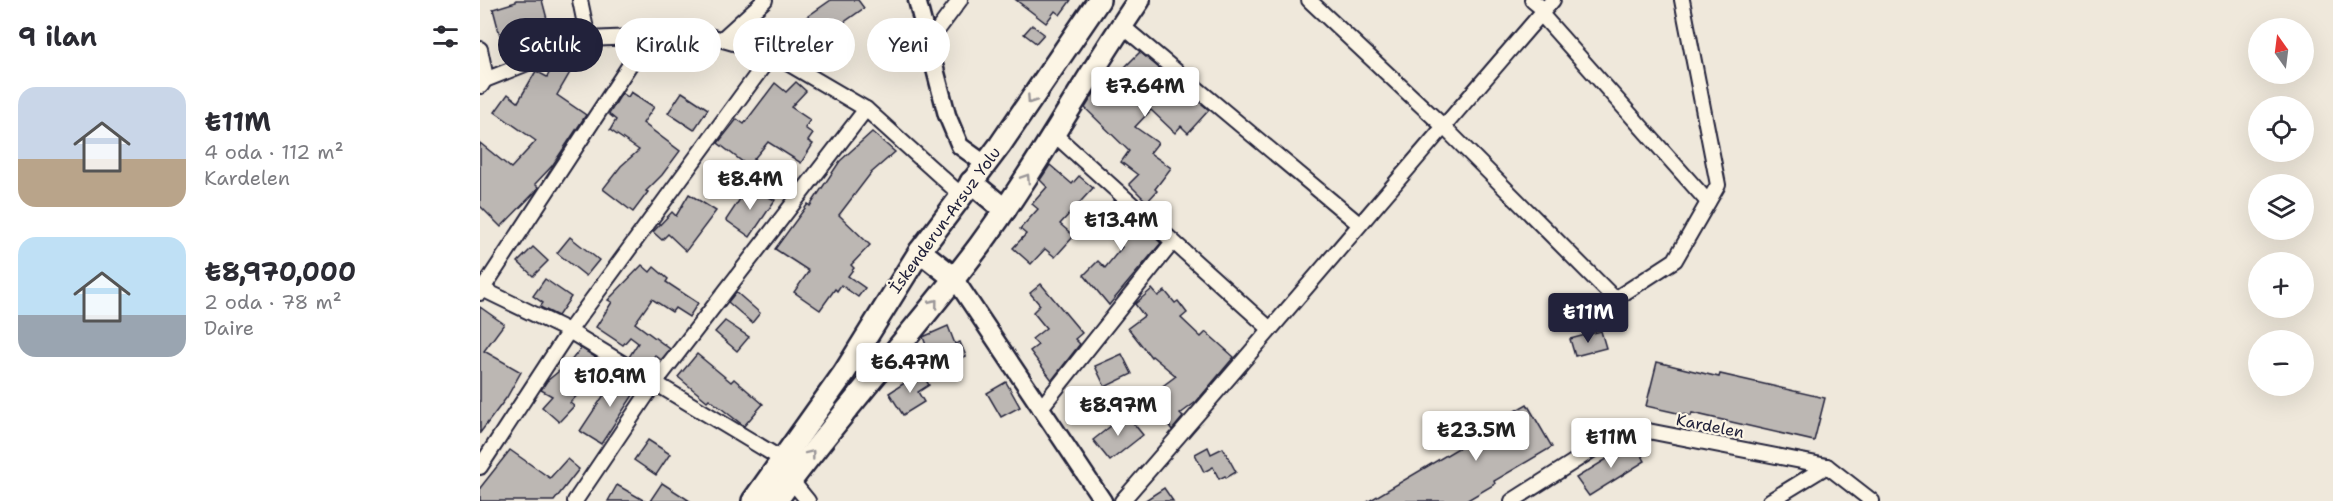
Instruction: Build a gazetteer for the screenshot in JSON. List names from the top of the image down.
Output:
{
  "streets": {
    "main road": ["İskenderun-Arsuz Yolu"],
    "street": ["Kardelen"]
  },
  "north": "top",
  "page": {
    "heading": "9 ilan",
    "map_buttons": ["+", "−"],
    "chip": [
      "Satılık",
      "Kiralık",
      "Filtreler",
      "Yeni"
    ],
    "price": [
      "₺7.64M",
      "₺8.4M",
      "₺13.4M",
      "₺11M",
      "₺6.47M",
      "₺10.9M",
      "₺8.97M",
      "₺23.5M",
      "₺11M"
    ],
    "list": [
      {
        "name": "₺11M",
        "note": "4 oda · 112 m² · Kardelen"
      },
      {
        "name": "₺8,970,000",
        "note": "2 oda · 78 m² · Daire"
      }
    ]
  }
}
